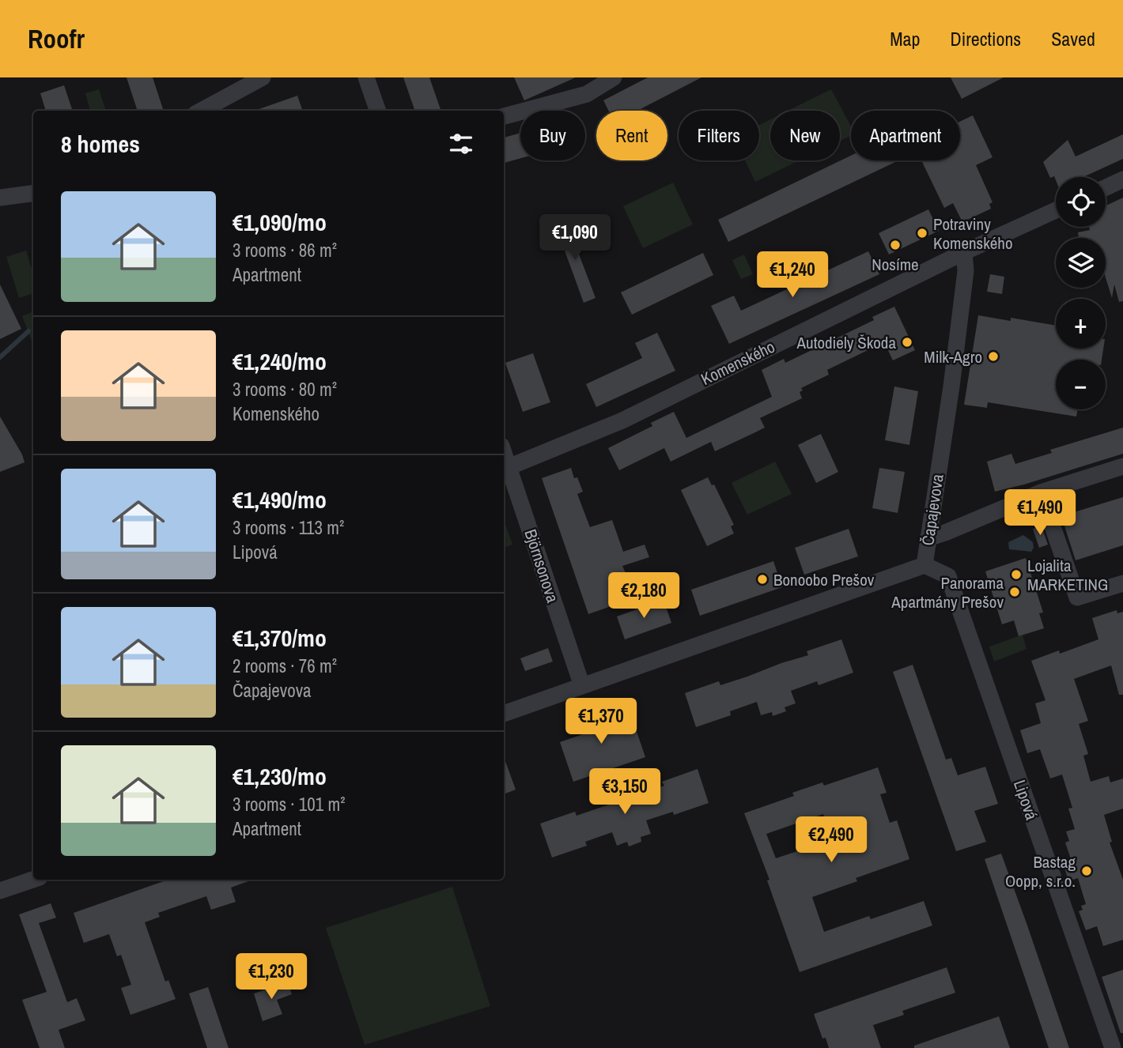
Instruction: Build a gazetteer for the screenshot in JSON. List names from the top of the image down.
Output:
{
  "streets": {
    "street": [
      "Komenského",
      "Čapajevova",
      "Björnsonova",
      "Lipová"
    ]
  },
  "crossings": [
    ["Komenského", "Čapajevova"],
    ["Komenského", "Björnsonova"],
    ["Čapajevova", "Björnsonova"],
    ["Čapajevova", "Lipová"]
  ],
  "places": [
    "Potraviny Komenského",
    "Nosíme",
    "Autodiely Škoda",
    "Milk-Agro",
    "Lojalita MARKETING",
    "Bonoobo Prešov",
    "Panorama Apartmány Prešov",
    "Bastag Oopp, s.r.o."
  ],
  "page": {
    "header": "Roofr",
    "nav": ["Map", "Directions", "Saved"],
    "chip": [
      "Buy",
      "Rent",
      "Filters",
      "New",
      "Apartment"
    ],
    "heading": "8 homes",
    "map_buttons": ["+", "−"],
    "list": [
      {
        "name": "€1,090/mo",
        "note": "3 rooms · 86 m² · Apartment"
      },
      {
        "name": "€1,240/mo",
        "note": "3 rooms · 80 m² · Komenského"
      },
      {
        "name": "€1,490/mo",
        "note": "3 rooms · 113 m² · Lipová"
      },
      {
        "name": "€1,370/mo",
        "note": "2 rooms · 76 m² · Čapajevova"
      },
      {
        "name": "€1,230/mo",
        "note": "3 rooms · 101 m² · Apartment"
      }
    ],
    "price": [
      "€1,090",
      "€1,240",
      "€1,490",
      "€2,180",
      "€1,370",
      "€3,150",
      "€2,490",
      "€1,230"
    ]
  }
}
